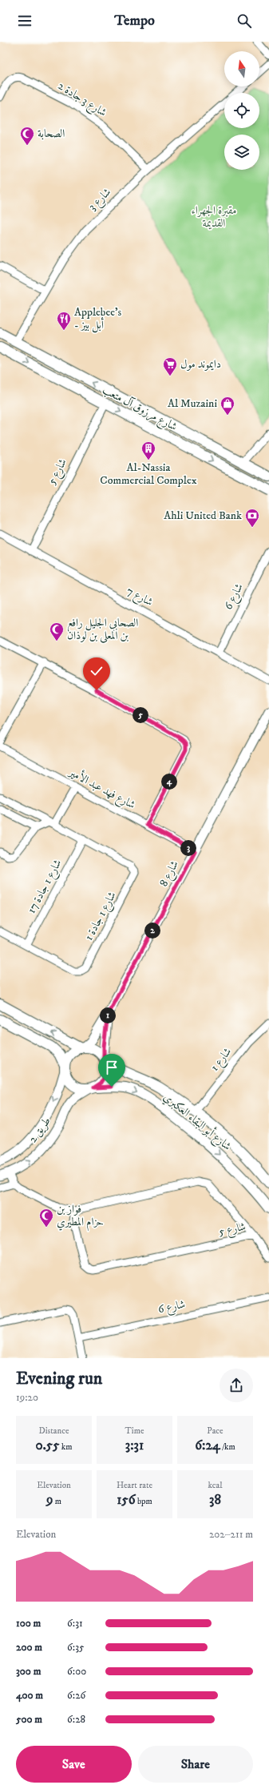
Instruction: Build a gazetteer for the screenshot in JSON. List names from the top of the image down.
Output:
{
  "streets": {
    "main road": ["شارع مرزوق آل متعب", "شارع أبو البقاء العكبري"],
    "street": [
      "شارع 3 جادة 2",
      "شارع 3",
      "شارع 5",
      "شارع 7",
      "شارع 6",
      "شارع فهد عبد الأمير",
      "شارع 8",
      "شارع 1 جادة 17",
      "شارع 1 جادة 1",
      "شارع 1",
      "طريق 2"
    ]
  },
  "crossings": [
    ["شارع 3 جادة 2", "شارع 3"],
    ["شارع 3", "شارع مرزوق آل متعب"],
    ["شارع مرزوق آل متعب", "شارع 5"],
    ["شارع 5", "شارع 7"],
    ["شارع 7", "شارع 6"],
    ["شارع فهد عبد الأمير", "شارع 8"],
    ["شارع 8", "شارع أبو البقاء العكبري"],
    ["شارع 8", "طريق 2"],
    ["شارع 1 جادة 17", "شارع 1 جادة 1"],
    ["شارع 1", "شارع أبو البقاء العكبري"],
    ["شارع أبو البقاء العكبري", "طريق 2"]
  ],
  "parks": ["مقبرة الجهراء القديمة"],
  "places": {
    "mosque": ["الصحابة", "الصحابي الجليل رافع بن المعلى بن لوذان", "فواز بن حزام المطيري"],
    "restaurant": ["Applebee's - أبل بيز"],
    "supermarket": ["دايموند مول"],
    "shop": ["Al Muzaini"],
    "building": ["Al-Nassia Commercial Complex"],
    "bank": ["Ahli United Bank"]
  },
  "north": "top",
  "page": {
    "header": "Tempo",
    "pins": [
      "5",
      "4",
      "3",
      "2",
      "1"
    ],
    "heading": ["Evening run", "19:20"],
    "stats": [
      ["Distance", "0.55 km"],
      ["Time", "3:31"],
      ["Pace", "6:24 /km"],
      ["Elevation", "9 m"],
      ["Heart rate", "156 bpm"],
      ["kcal", "38"]
    ],
    "chart": ["Elevation", "202–211 m"],
    "list": [
      {
        "name": "100 m",
        "note": "6:31"
      },
      {
        "name": "200 m",
        "note": "6:35"
      },
      {
        "name": "300 m",
        "note": "6:00"
      },
      {
        "name": "400 m",
        "note": "6:26"
      },
      {
        "name": "500 m",
        "note": "6:28"
      }
    ],
    "buttons": ["Save", "Share"]
  }
}
